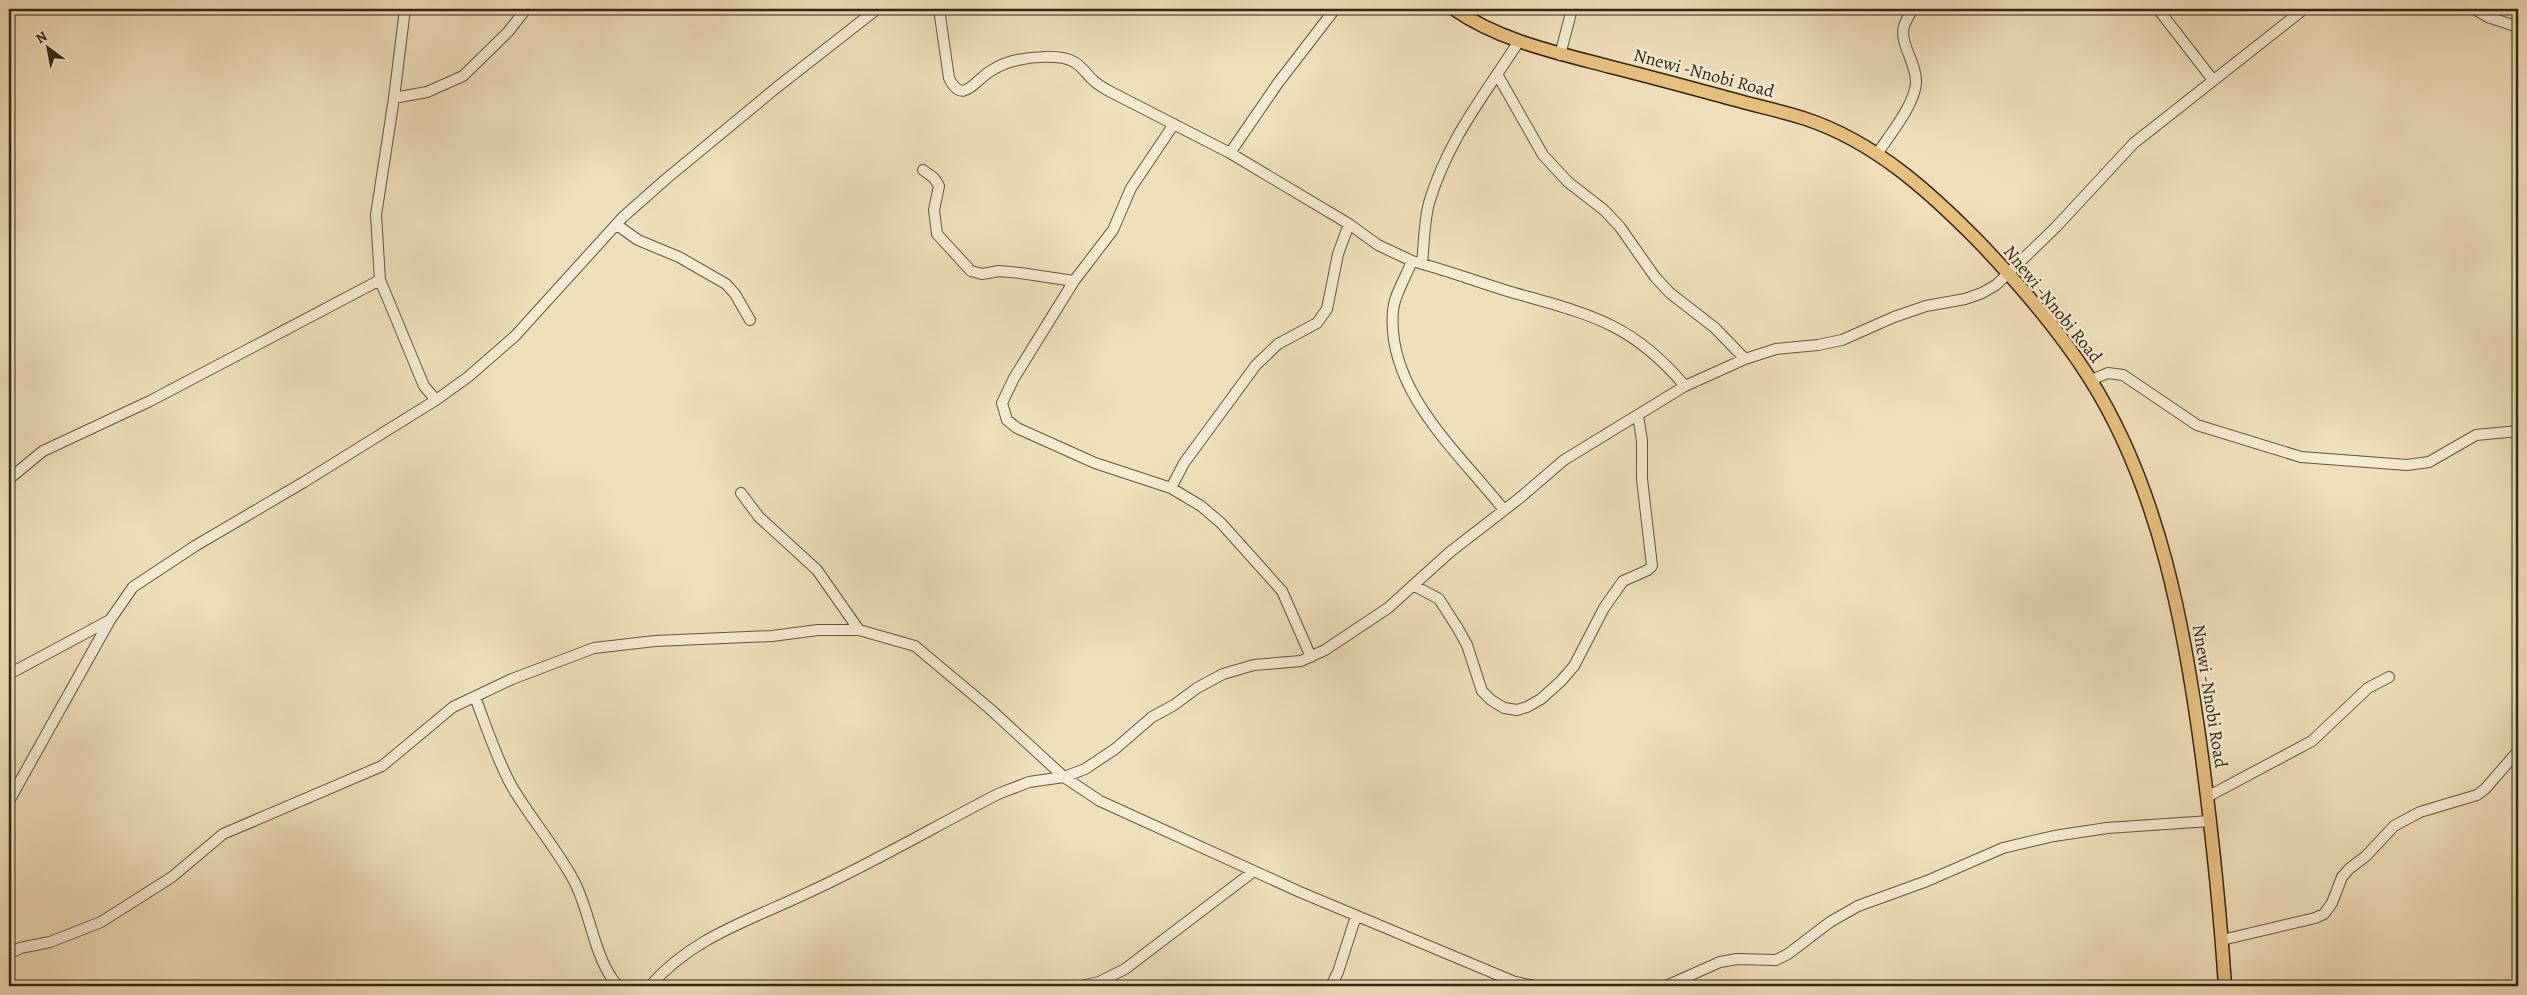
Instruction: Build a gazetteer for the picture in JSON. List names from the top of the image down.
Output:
{
  "streets": {
    "main road": ["Nnewi -Nnobi Road"]
  },
  "north": "top left"
}
